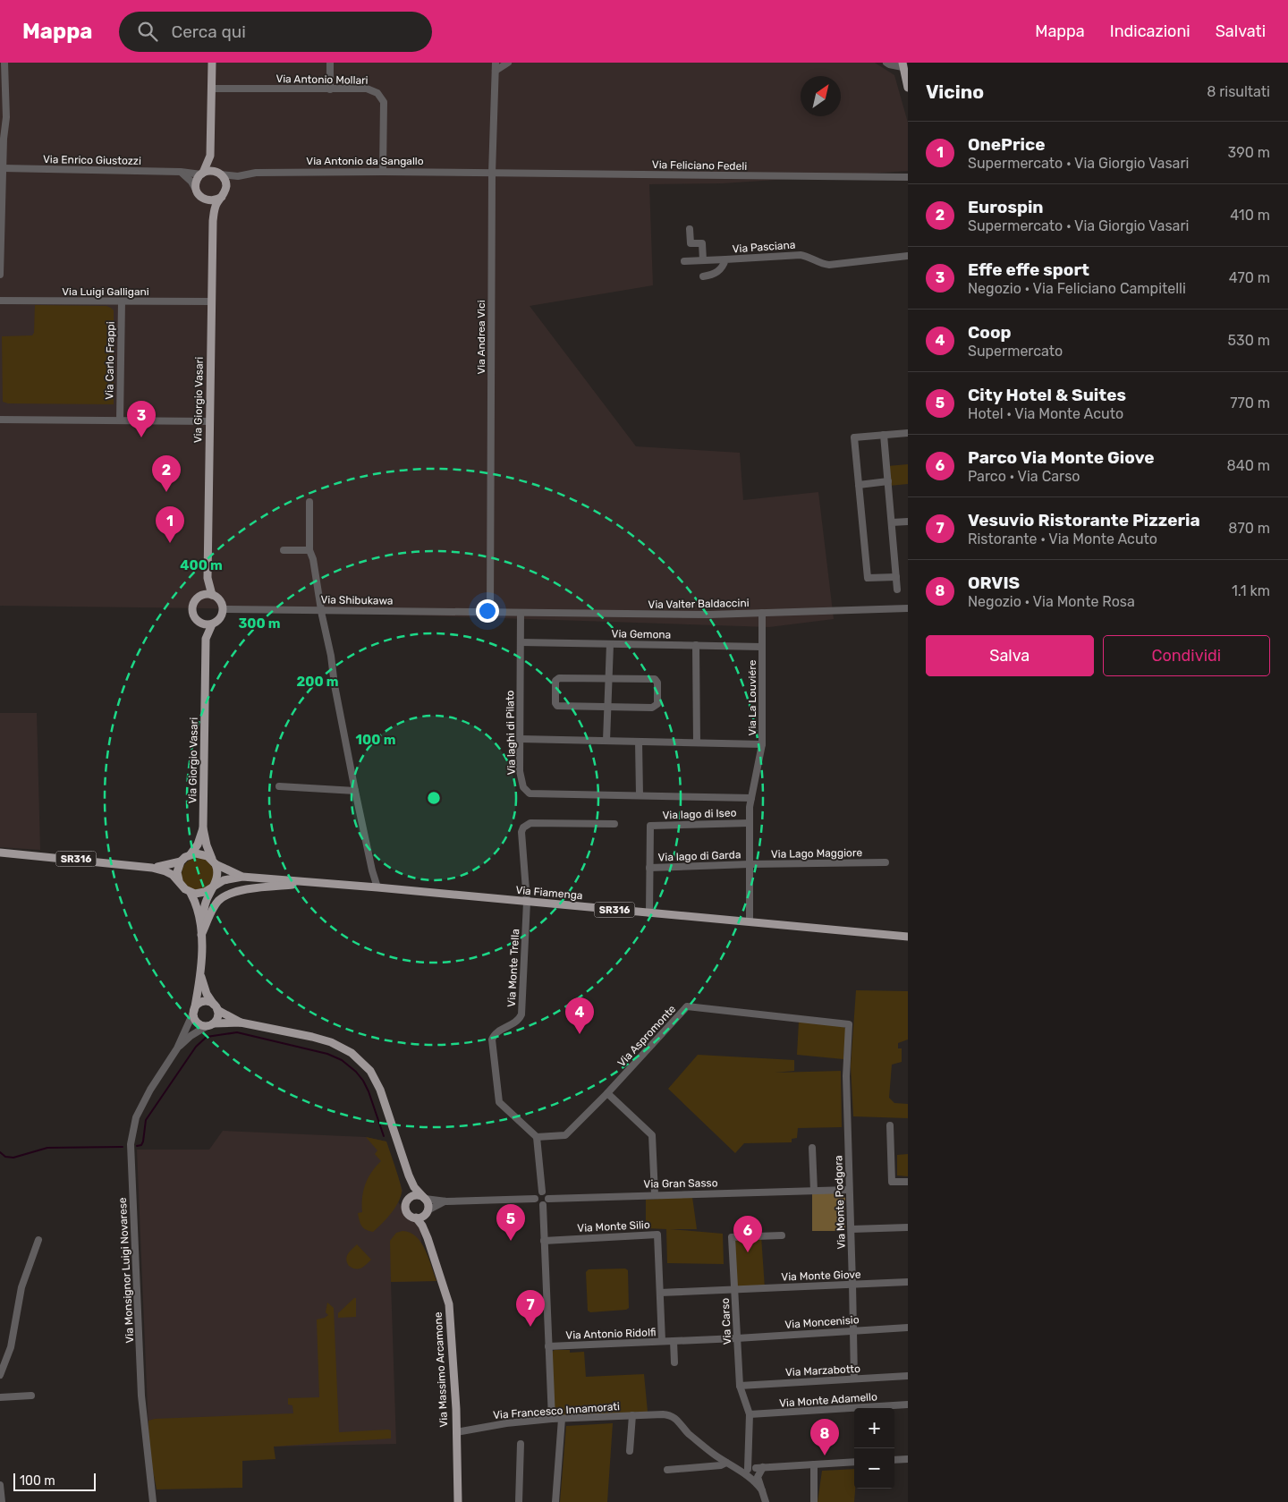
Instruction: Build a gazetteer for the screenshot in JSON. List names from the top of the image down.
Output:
{
  "streets": {
    "main road": [
      "Via Antonio da Sangallo",
      "Via Giorgio Vasari",
      "SR316",
      "Via Fiamenga",
      "Via Massimo Arcamone"
    ],
    "street": [
      "Via Antonio Mollari",
      "Via Enrico Giustozzi",
      "Via Feliciano Fedeli",
      "Via Pasciana",
      "Via Luigi Galligani",
      "Via Andrea Vici",
      "Via Carlo Frappi",
      "Via Shibukawa",
      "Via Valter Baldaccini",
      "Via Gemona",
      "Via La Louviére",
      "Via laghi di Pilato",
      "Via lago di Iseo",
      "Via Lago Maggiore",
      "Via lago di Garda",
      "Via Monte Trella",
      "Via Aspromonte",
      "Via Gran Sasso",
      "Via Monte Podgora",
      "Via Monte Silio",
      "Via Monsignor Luigi Novarese",
      "Via Monte Giove",
      "Via Carso",
      "Via Moncenisio",
      "Via Antonio Ridolfi",
      "Via Marzabotto",
      "Via Monte Adamello",
      "Via Francesco Innamorati"
    ]
  },
  "crossings": [
    ["Via Antonio Mollari", "Via Antonio da Sangallo"],
    ["Via Enrico Giustozzi", "Via Antonio da Sangallo"],
    ["Via Enrico Giustozzi", "Via Giorgio Vasari"],
    ["Via Antonio da Sangallo", "Via Feliciano Fedeli"],
    ["Via Antonio da Sangallo", "Via Andrea Vici"],
    ["Via Antonio da Sangallo", "Via Giorgio Vasari"],
    ["Via Feliciano Fedeli", "Via Andrea Vici"],
    ["Via Luigi Galligani", "Via Carlo Frappi"],
    ["Via Luigi Galligani", "Via Giorgio Vasari"],
    ["Via Andrea Vici", "Via Shibukawa"],
    ["Via Andrea Vici", "Via Valter Baldaccini"],
    ["Via Giorgio Vasari", "Via Shibukawa"],
    ["Via Giorgio Vasari", "SR316"],
    ["Via Giorgio Vasari", "Via Fiamenga"],
    ["Via Shibukawa", "Via Valter Baldaccini"],
    ["Via Valter Baldaccini", "Via La Louviére"],
    ["Via Valter Baldaccini", "Via laghi di Pilato"],
    ["Via Gemona", "Via La Louviére"],
    ["Via Gemona", "Via laghi di Pilato"],
    ["Via La Louviére", "Via laghi di Pilato"],
    ["Via lago di Iseo", "Via lago di Garda"],
    ["Via Lago Maggiore", "Via lago di Garda"],
    ["SR316", "Via Fiamenga"],
    ["Via Fiamenga", "Via Monte Trella"],
    ["Via Monte Trella", "Via Aspromonte"],
    ["Via Aspromonte", "Via Monte Podgora"],
    ["Via Gran Sasso", "Via Monte Podgora"],
    ["Via Monte Podgora", "Via Monte Giove"],
    ["Via Monte Podgora", "Via Moncenisio"],
    ["Via Monte Podgora", "Via Marzabotto"],
    ["Via Monte Silio", "Via Monte Giove"],
    ["Via Monte Silio", "Via Antonio Ridolfi"],
    ["Via Monsignor Luigi Novarese", "Via Massimo Arcamone"],
    ["Via Monte Giove", "Via Carso"],
    ["Via Carso", "Via Moncenisio"],
    ["Via Carso", "Via Antonio Ridolfi"],
    ["Via Carso", "Via Marzabotto"],
    ["Via Carso", "Via Monte Adamello"],
    ["Via Carso", "Via Francesco Innamorati"],
    ["Via Moncenisio", "Via Antonio Ridolfi"],
    ["Via Massimo Arcamone", "Via Francesco Innamorati"]
  ],
  "scale_bar": "100 m",
  "north": "top right",
  "page": {
    "header": "Mappa",
    "search": "Cerca qui",
    "nav": ["Mappa", "Indicazioni", "Salvati"],
    "heading": ["Vicino", "8 risultati"],
    "list": [
      {
        "mark": "1",
        "name": "OnePrice",
        "note": "Supermercato · Via Giorgio Vasari",
        "value": "390 m"
      },
      {
        "mark": "2",
        "name": "Eurospin",
        "note": "Supermercato · Via Giorgio Vasari",
        "value": "410 m"
      },
      {
        "mark": "3",
        "name": "Effe effe sport",
        "note": "Negozio · Via Feliciano Campitelli",
        "value": "470 m"
      },
      {
        "mark": "4",
        "name": "Coop",
        "note": "Supermercato",
        "value": "530 m"
      },
      {
        "mark": "5",
        "name": "City Hotel & Suites",
        "note": "Hotel · Via Monte Acuto",
        "value": "770 m"
      },
      {
        "mark": "6",
        "name": "Parco Via Monte Giove",
        "note": "Parco · Via Carso",
        "value": "840 m"
      },
      {
        "mark": "7",
        "name": "Vesuvio Ristorante Pizzeria",
        "note": "Ristorante · Via Monte Acuto",
        "value": "870 m"
      },
      {
        "mark": "8",
        "name": "ORVIS",
        "note": "Negozio · Via Monte Rosa",
        "value": "1.1 km"
      }
    ],
    "pins": [
      "3",
      "2",
      "1",
      "4",
      "5",
      "6",
      "7",
      "8"
    ],
    "buttons": ["Salva", "Condividi"],
    "map_buttons": ["+", "−"],
    "scale": "100 m"
  },
  "rings": [
    "400 m",
    "300 m",
    "200 m",
    "100 m"
  ]
}
